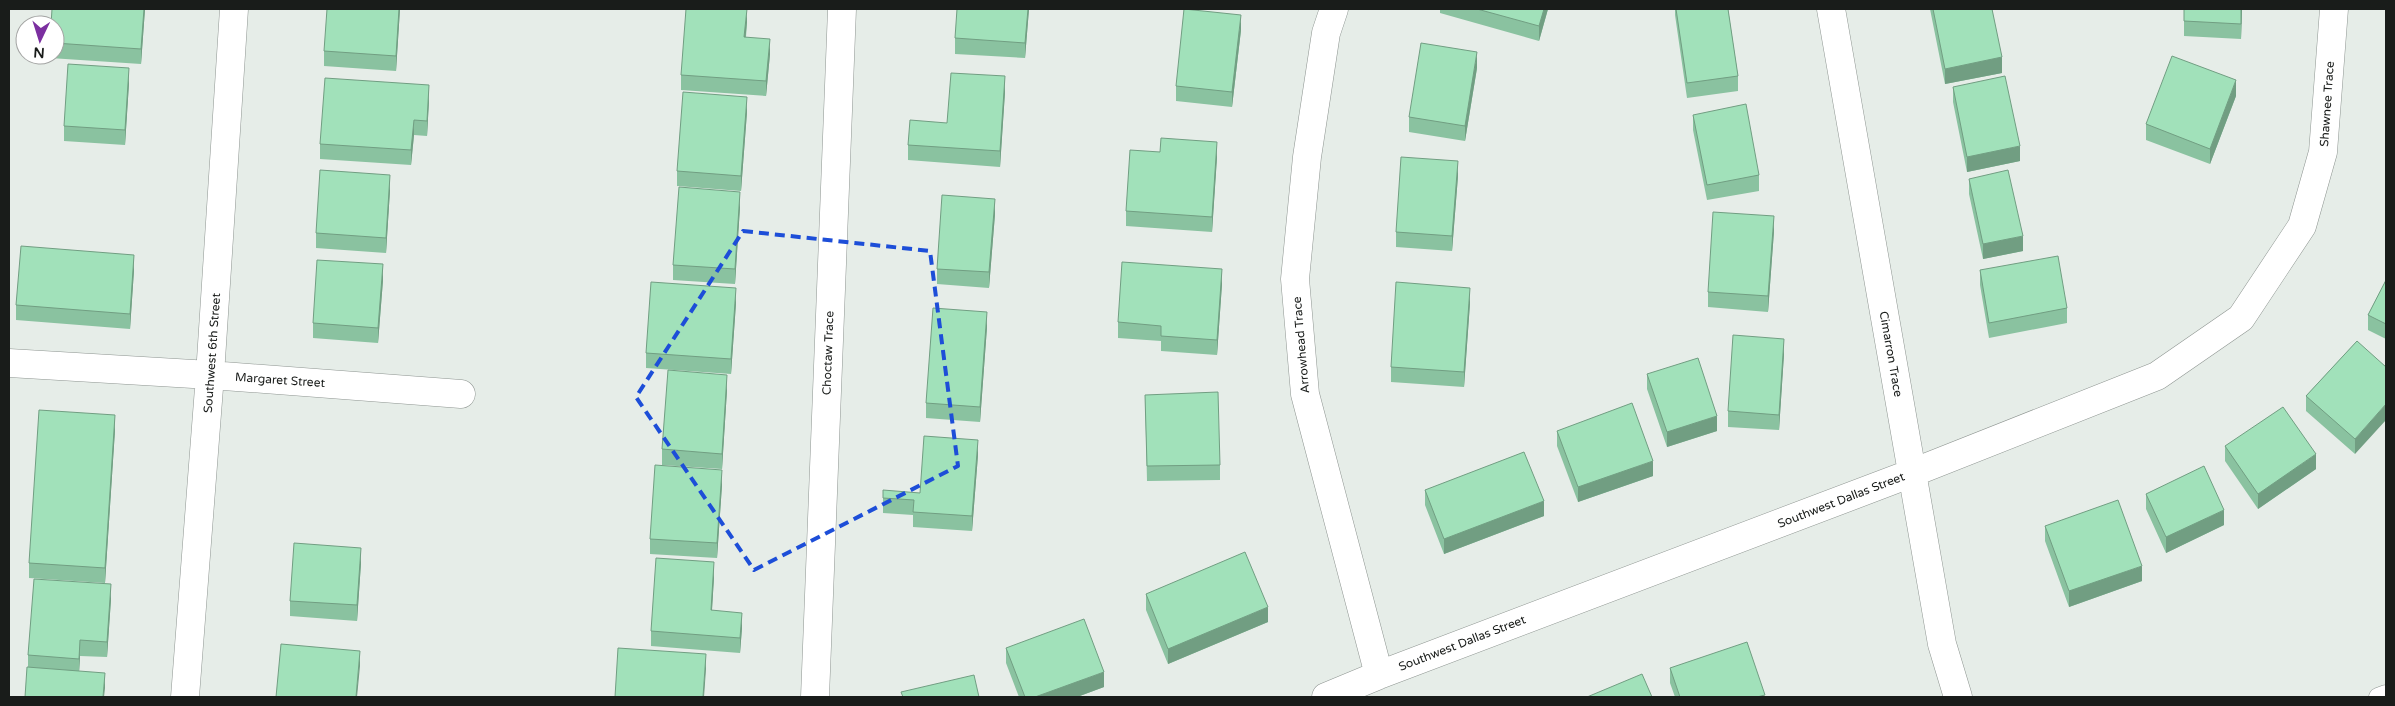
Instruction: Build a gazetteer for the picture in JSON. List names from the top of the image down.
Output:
{
  "streets": {
    "street": [
      "Shawnee Trace",
      "Arrowhead Trace",
      "Southwest 6th Street",
      "Choctaw Trace",
      "Cimarron Trace",
      "Margaret Street",
      "Southwest Dallas Street"
    ]
  },
  "crossings": [
    ["Shawnee Trace", "Southwest Dallas Street"],
    ["Arrowhead Trace", "Southwest Dallas Street"],
    ["Southwest 6th Street", "Margaret Street"],
    ["Cimarron Trace", "Southwest Dallas Street"]
  ],
  "north": "bottom"
}
